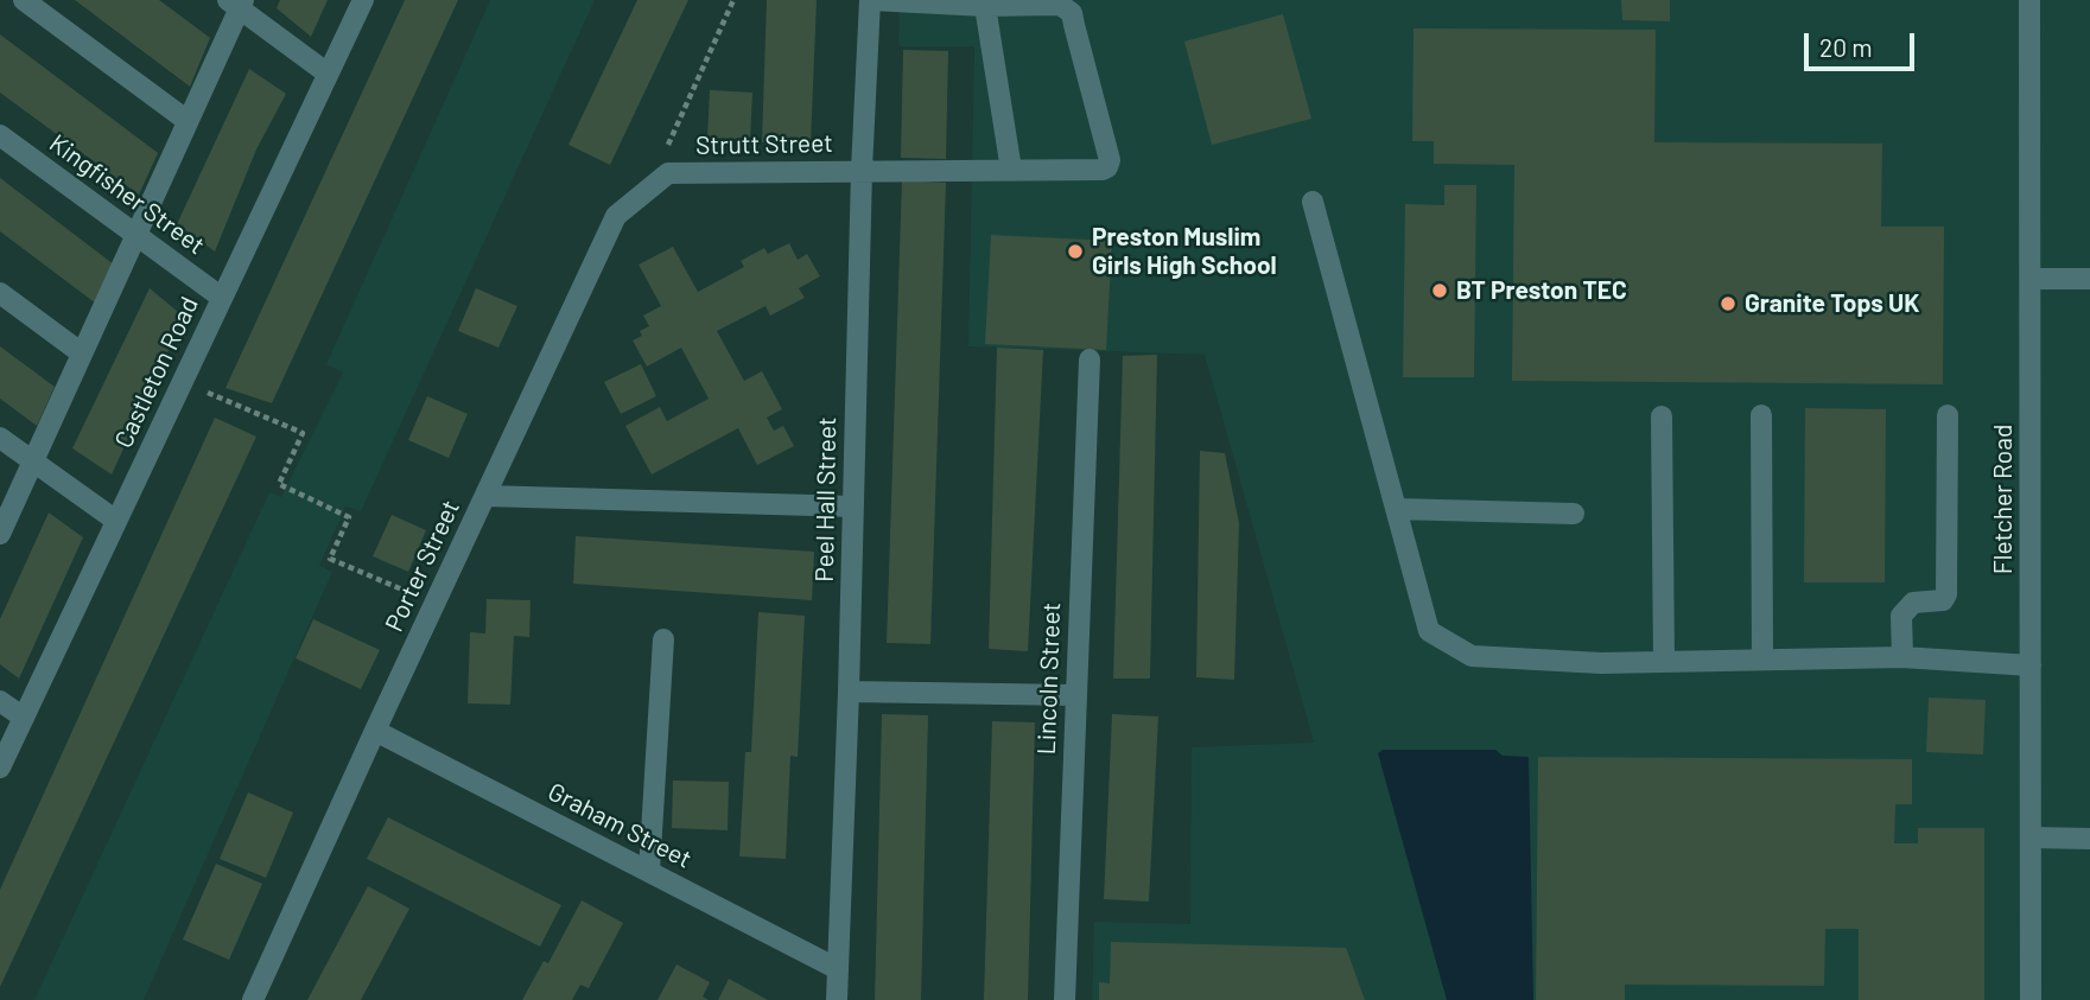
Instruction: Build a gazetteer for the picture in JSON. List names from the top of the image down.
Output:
{
  "streets": {
    "street": [
      "Strutt Street",
      "Kingfisher Street",
      "Castleton Road",
      "Peel Hall Street",
      "Fletcher Road",
      "Porter Street",
      "Lincoln Street",
      "Graham Street"
    ]
  },
  "crossings": [
    ["Strutt Street", "Peel Hall Street"],
    ["Strutt Street", "Porter Street"],
    ["Kingfisher Street", "Castleton Road"],
    ["Peel Hall Street", "Graham Street"],
    ["Porter Street", "Graham Street"]
  ],
  "places": ["Preston Muslim Girls High School", "BT Preston TEC", "Granite Tops UK"],
  "scale_bar": "20 m"
}
